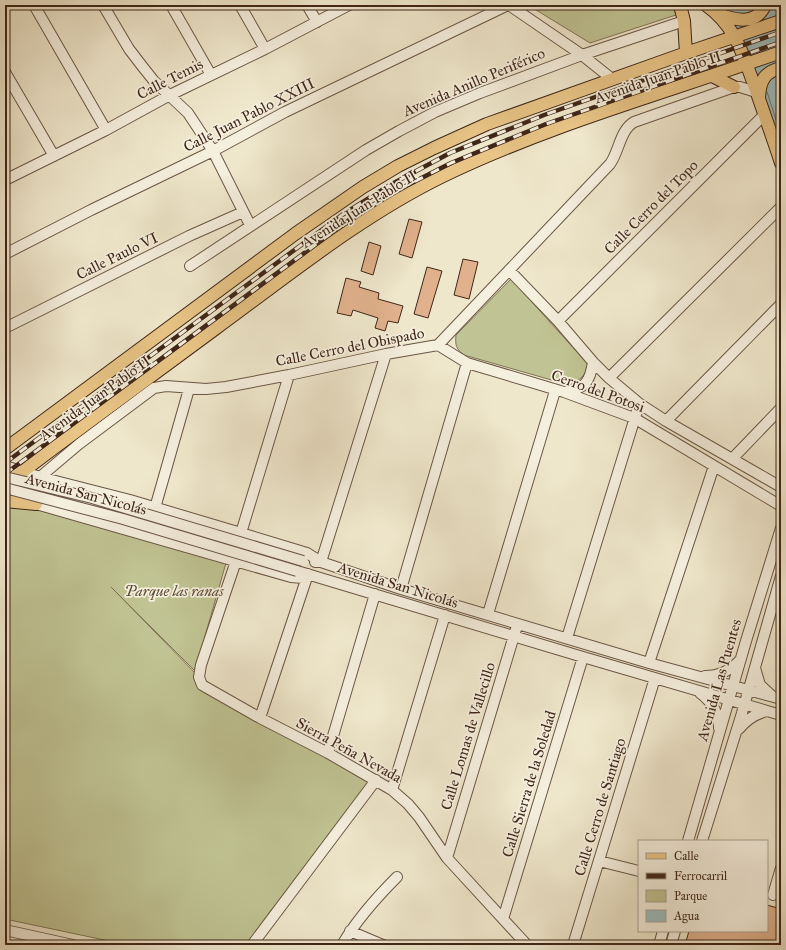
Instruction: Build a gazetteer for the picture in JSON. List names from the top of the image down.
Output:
{
  "streets": {
    "main road": ["Avenida Juan Pablo II"],
    "street": [
      "Calle Temis",
      "Avenida Anillo Periférico",
      "Calle Juan Pablo XXIII",
      "Calle Cerro del Topo",
      "Calle Paulo VI",
      "Calle Cerro del Obispado",
      "Cerro del Potosi",
      "Avenida San Nicolás",
      "Avenida Las Puentes",
      "Calle Lomas de Vallecillo",
      "Sierra Peña Nevada",
      "Calle Sierra de la Soledad",
      "Calle Cerro de Santiago"
    ]
  },
  "crossings": [
    ["Avenida Juan Pablo II", "Avenida San Nicolás"],
    ["Calle Cerro del Topo", "Cerro del Potosi"],
    ["Calle Cerro del Obispado", "Cerro del Potosi"],
    ["Avenida San Nicolás", "Avenida Las Puentes"],
    ["Avenida San Nicolás", "Calle Lomas de Vallecillo"],
    ["Avenida San Nicolás", "Calle Sierra de la Soledad"],
    ["Avenida San Nicolás", "Calle Cerro de Santiago"],
    ["Calle Lomas de Vallecillo", "Sierra Peña Nevada"],
    ["Sierra Peña Nevada", "Calle Sierra de la Soledad"]
  ],
  "parks": ["Parque las ranas"],
  "legend": [
    "Calle",
    "Ferrocarril",
    "Parque",
    "Agua"
  ]
}
